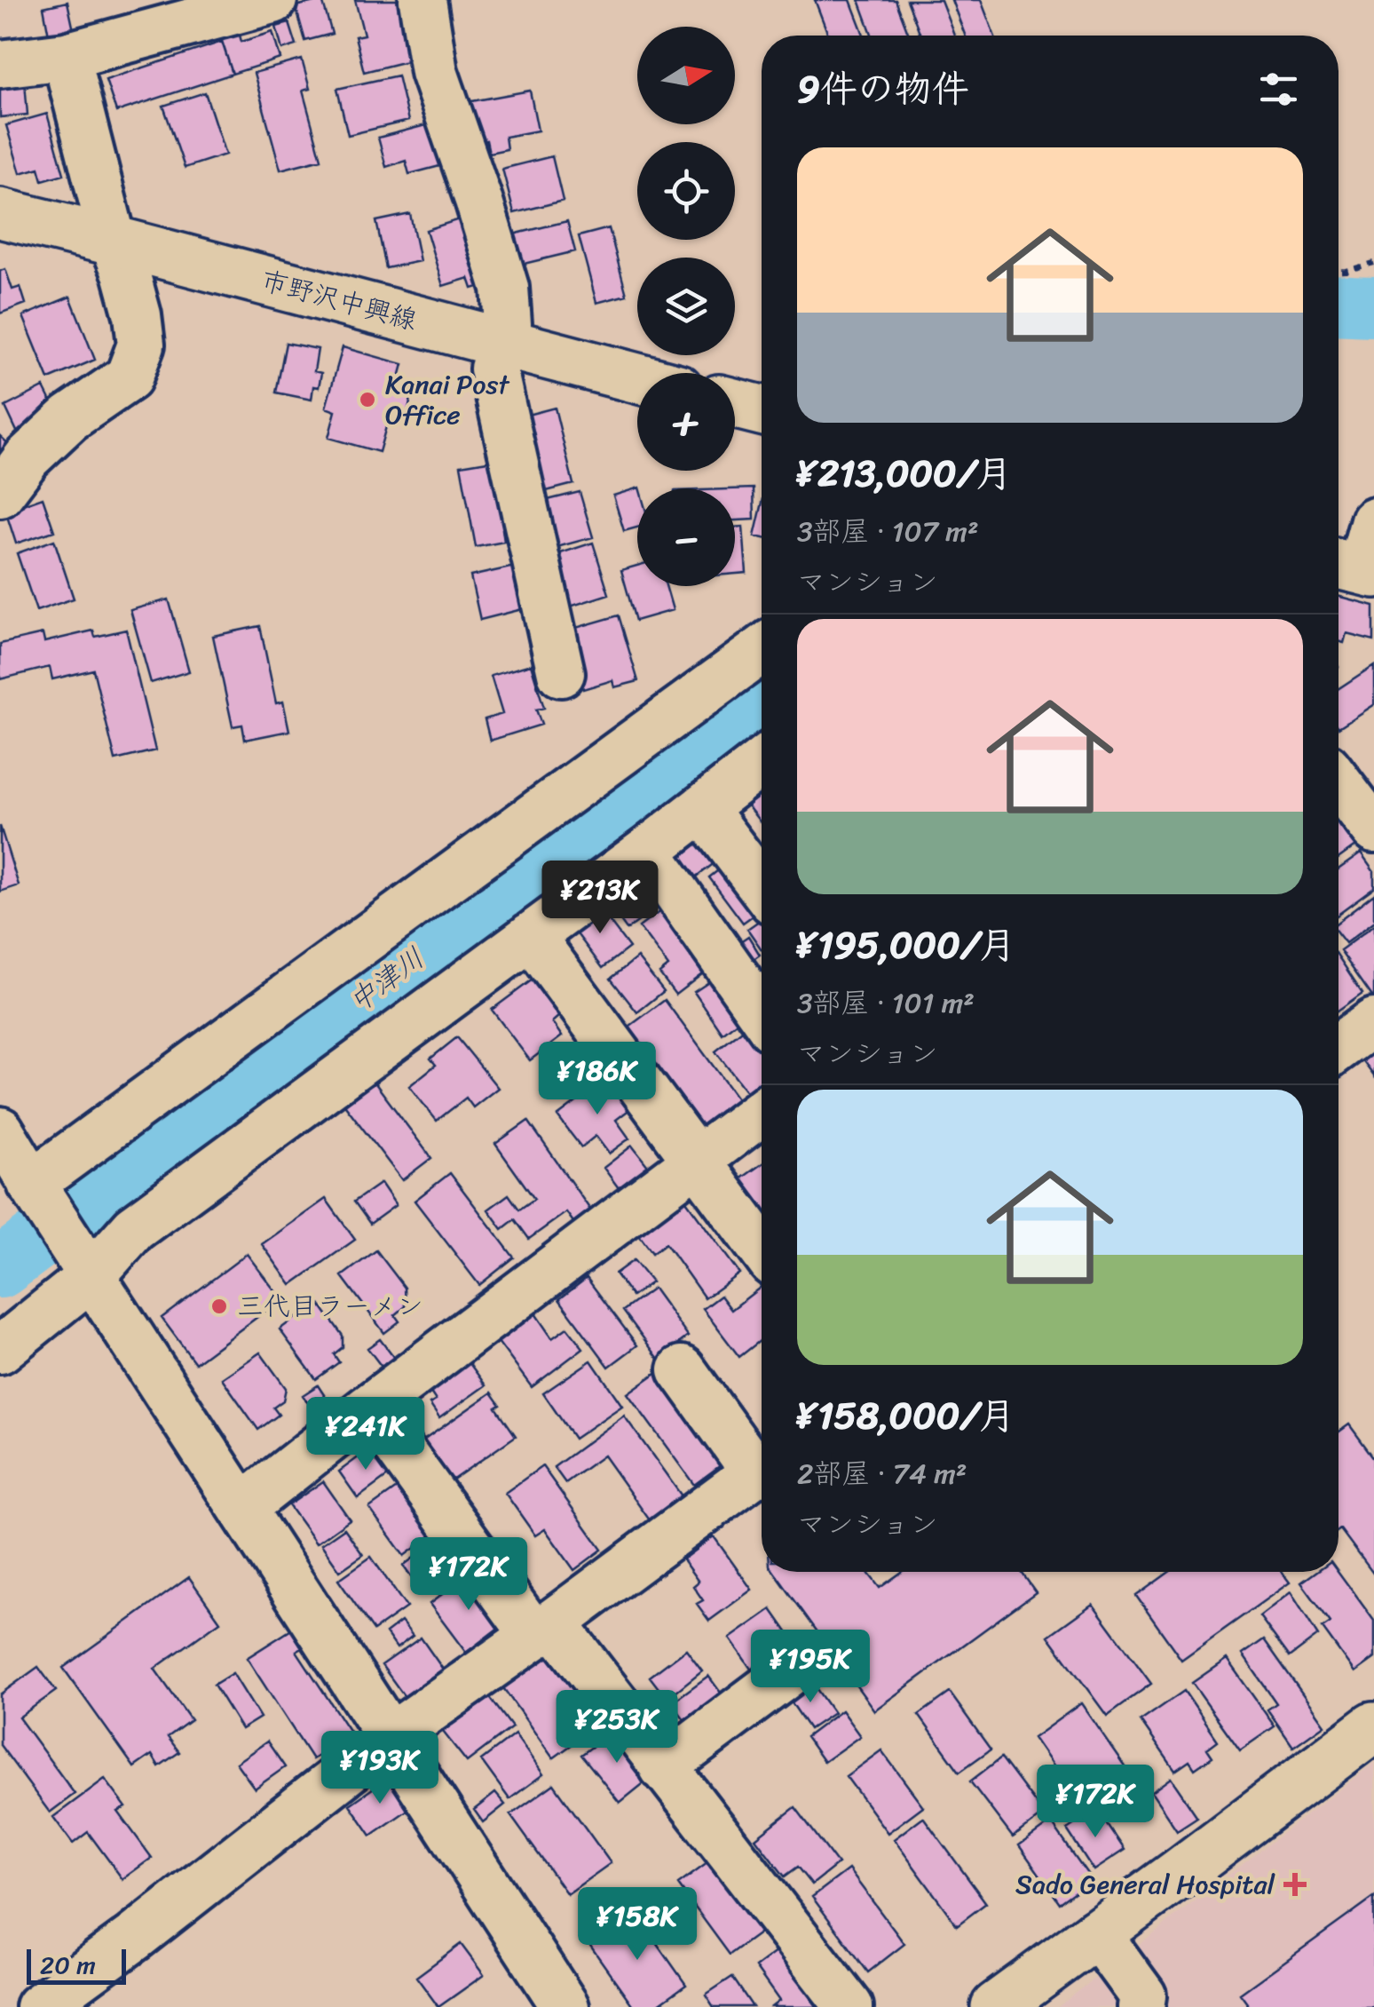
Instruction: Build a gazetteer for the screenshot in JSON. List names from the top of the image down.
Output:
{
  "streets": {
    "main road": ["市野沢中興線"]
  },
  "water": ["中津川"],
  "places": {
    "other": ["Kanai Post Office", "三代目ラーメン"],
    "health": ["Sado General Hospital"]
  },
  "scale_bar": "20 m",
  "north": "right",
  "page": {
    "map_buttons": ["+", "−"],
    "heading": "9件の物件",
    "list": [
      {
        "name": "¥213,000/月",
        "note": "3部屋 · 107 m² · マンション"
      },
      {
        "name": "¥195,000/月",
        "note": "3部屋 · 101 m² · マンション"
      },
      {
        "name": "¥158,000/月",
        "note": "2部屋 · 74 m² · マンション"
      }
    ],
    "price": [
      "¥213K",
      "¥186K",
      "¥241K",
      "¥172K",
      "¥195K",
      "¥253K",
      "¥193K",
      "¥172K",
      "¥158K"
    ],
    "scale": "20 m"
  }
}
